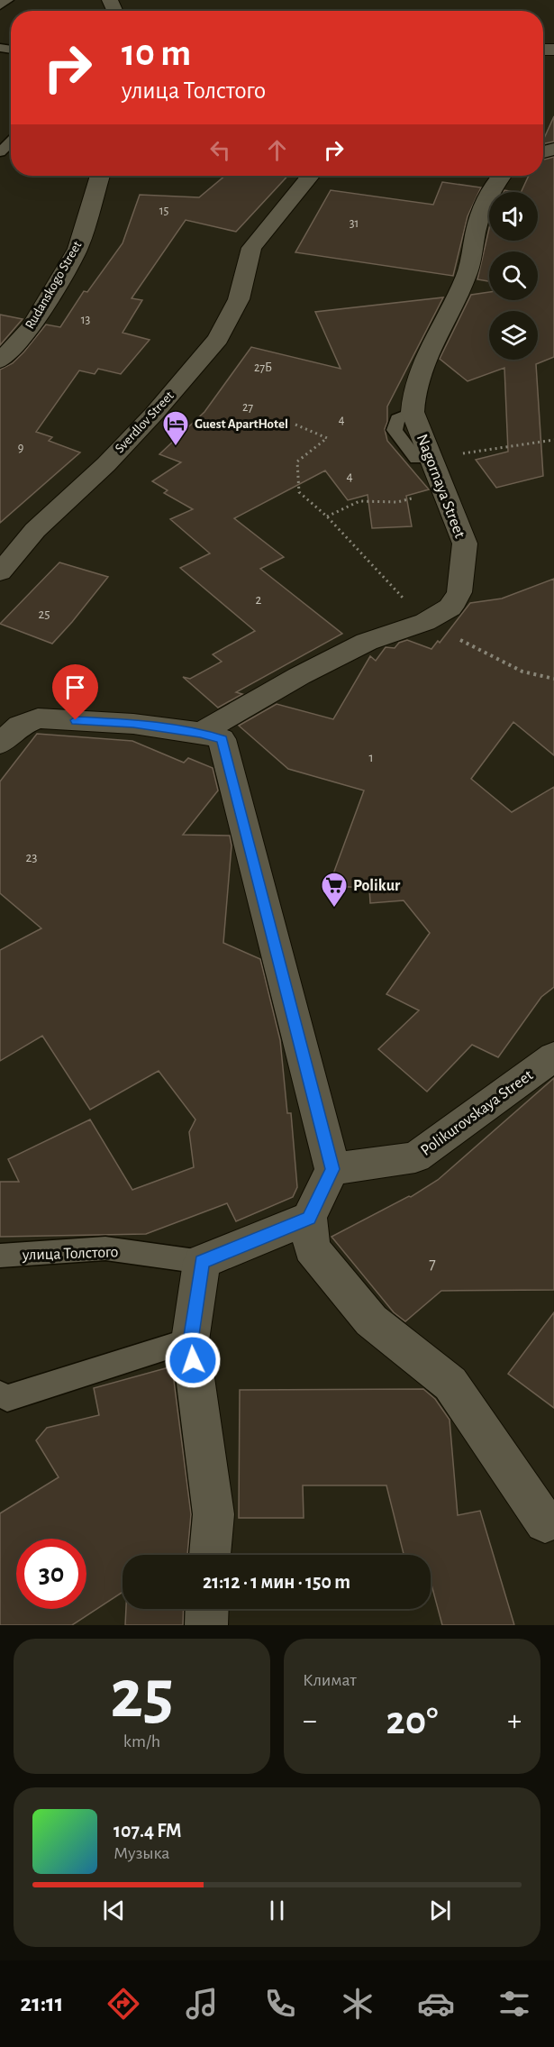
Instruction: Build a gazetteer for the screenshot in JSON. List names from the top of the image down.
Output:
{
  "streets": {
    "street": [
      "Rudanskogo Street",
      "Sverdlov Street",
      "Nagornaya Street",
      "Polikurovskaya Street"
    ],
    "lane": ["улица Толстого"]
  },
  "places": {
    "hotel": ["Guest ApartHotel"],
    "supermarket": ["Polikur"]
  },
  "house_numbers": [
    "15",
    "31",
    "13",
    "27Б",
    "27",
    "4",
    "9",
    "4",
    "2",
    "25",
    "1",
    "23",
    "7"
  ],
  "page": {
    "turn": ["10 m", "улица Толстого"],
    "limit": "30",
    "trip": "21:12 · 1 мин · 150 m",
    "tile": [
      ["25", "km/h"],
      "Климат"
    ],
    "heat": ["−", "20°", "+"],
    "song": ["107.4 FM", "Музыка"],
    "tabs": "21:11"
  }
}
